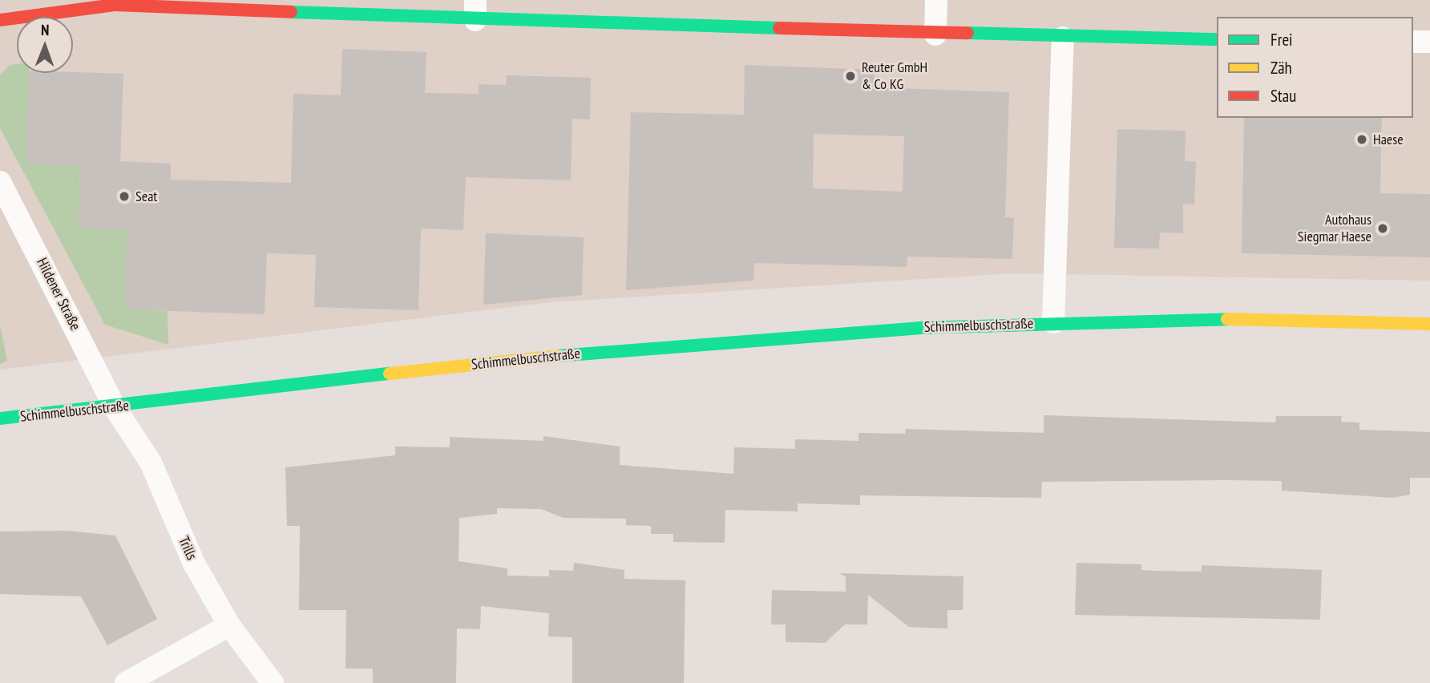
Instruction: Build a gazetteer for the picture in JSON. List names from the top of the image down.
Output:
{
  "streets": {
    "main road": ["Schimmelbuschstraße"],
    "street": ["Hildener Straße", "Trills"]
  },
  "crossings": [
    ["Hildener Straße", "Schimmelbuschstraße"],
    ["Hildener Straße", "Trills"],
    ["Schimmelbuschstraße", "Trills"]
  ],
  "places": [
    "Reuter GmbH & Co KG",
    "Haese",
    "Seat",
    "Autohaus Siegmar Haese"
  ],
  "legend": ["Frei", "Zäh", "Stau"],
  "north": "top"
}
